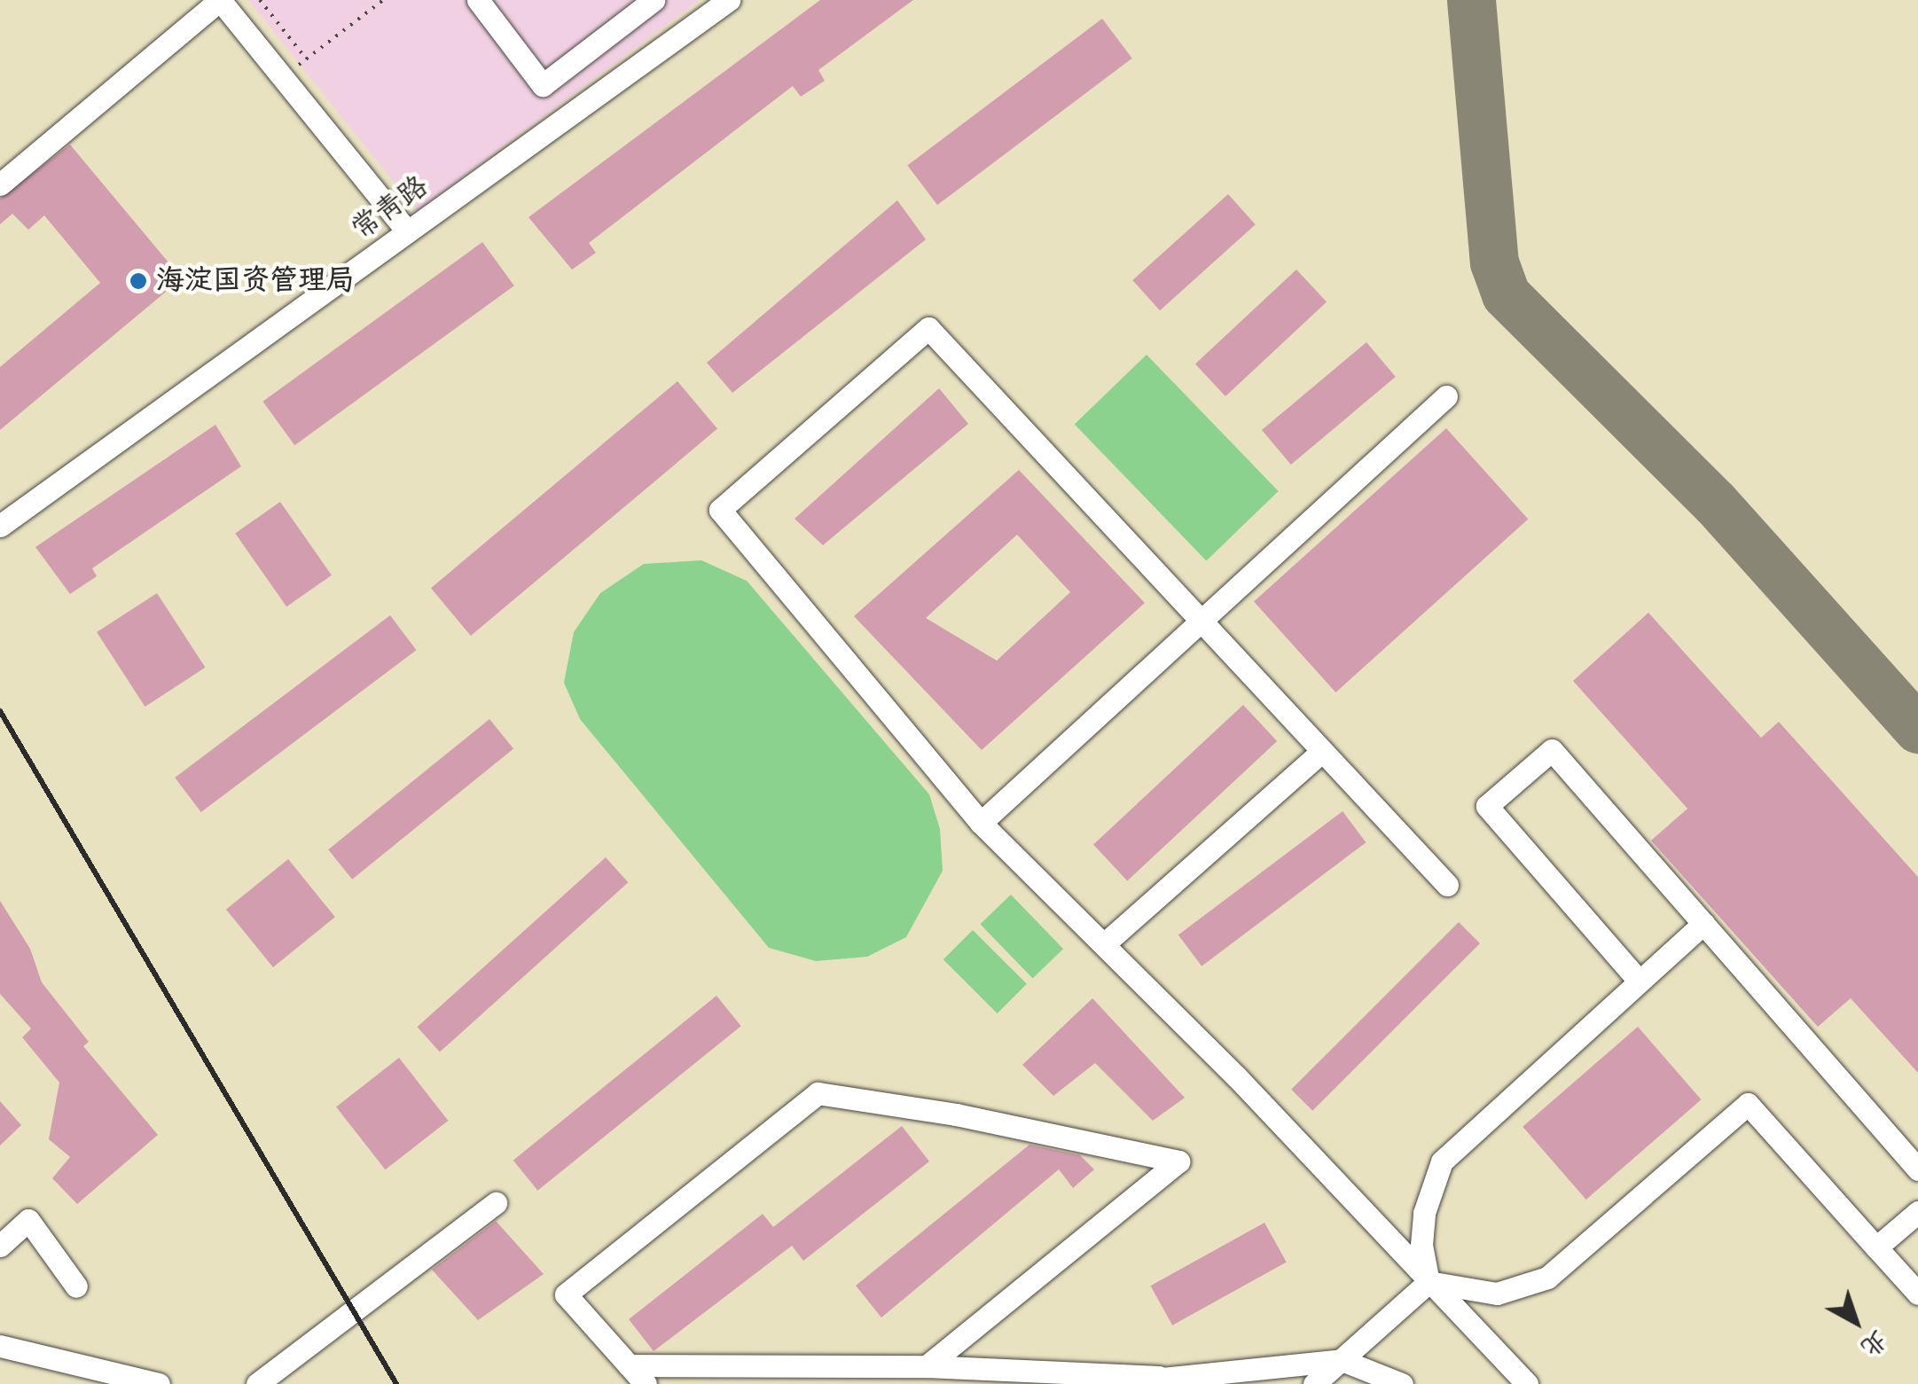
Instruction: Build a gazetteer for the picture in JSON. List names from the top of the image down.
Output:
{
  "streets": {
    "street": ["常青路"]
  },
  "places": ["海淀国资管理局"],
  "north": "bottom right"
}
